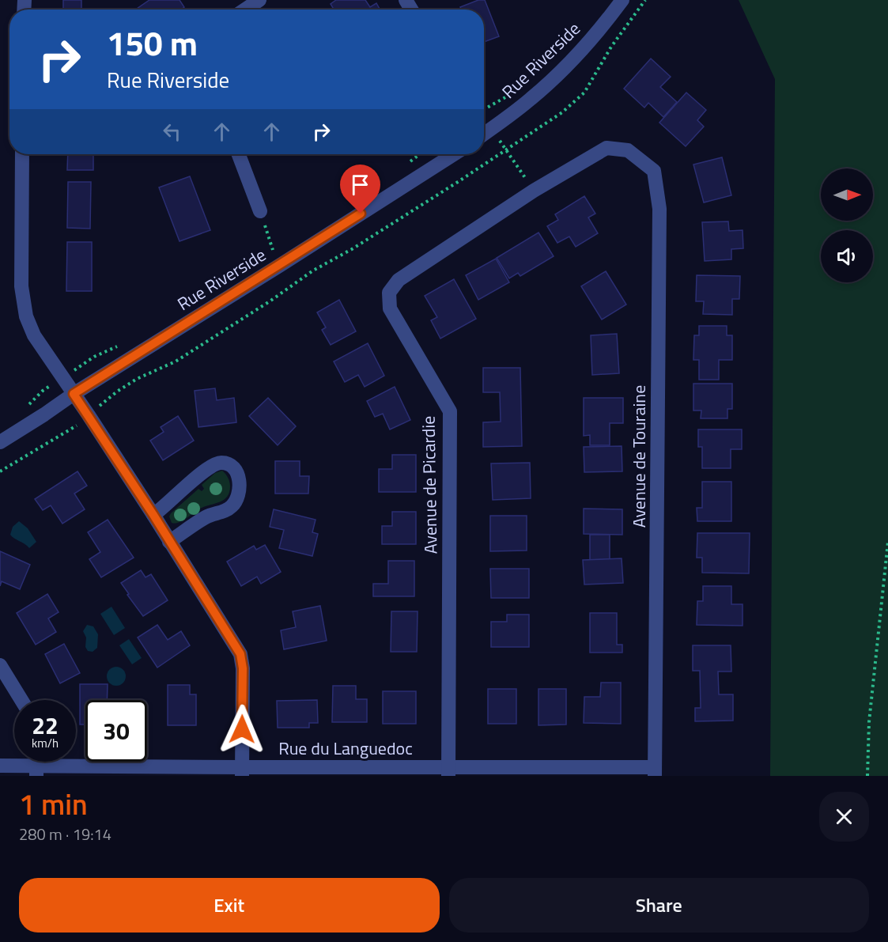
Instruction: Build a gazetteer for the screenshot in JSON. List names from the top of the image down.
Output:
{
  "streets": {
    "street": [
      "Rue Riverside",
      "Avenue de Touraine",
      "Avenue de Picardie",
      "Rue du Languedoc"
    ]
  },
  "crossings": [
    ["Avenue de Touraine", "Avenue de Picardie"],
    ["Avenue de Touraine", "Rue du Languedoc"],
    ["Avenue de Picardie", "Rue du Languedoc"]
  ],
  "north": "right",
  "page": {
    "turn": ["150 m", "Rue Riverside"],
    "speed": "22 km/h",
    "limit": "30",
    "heading": ["1 min", "280 m · 19:14"],
    "buttons": ["Exit", "Share"]
  }
}
